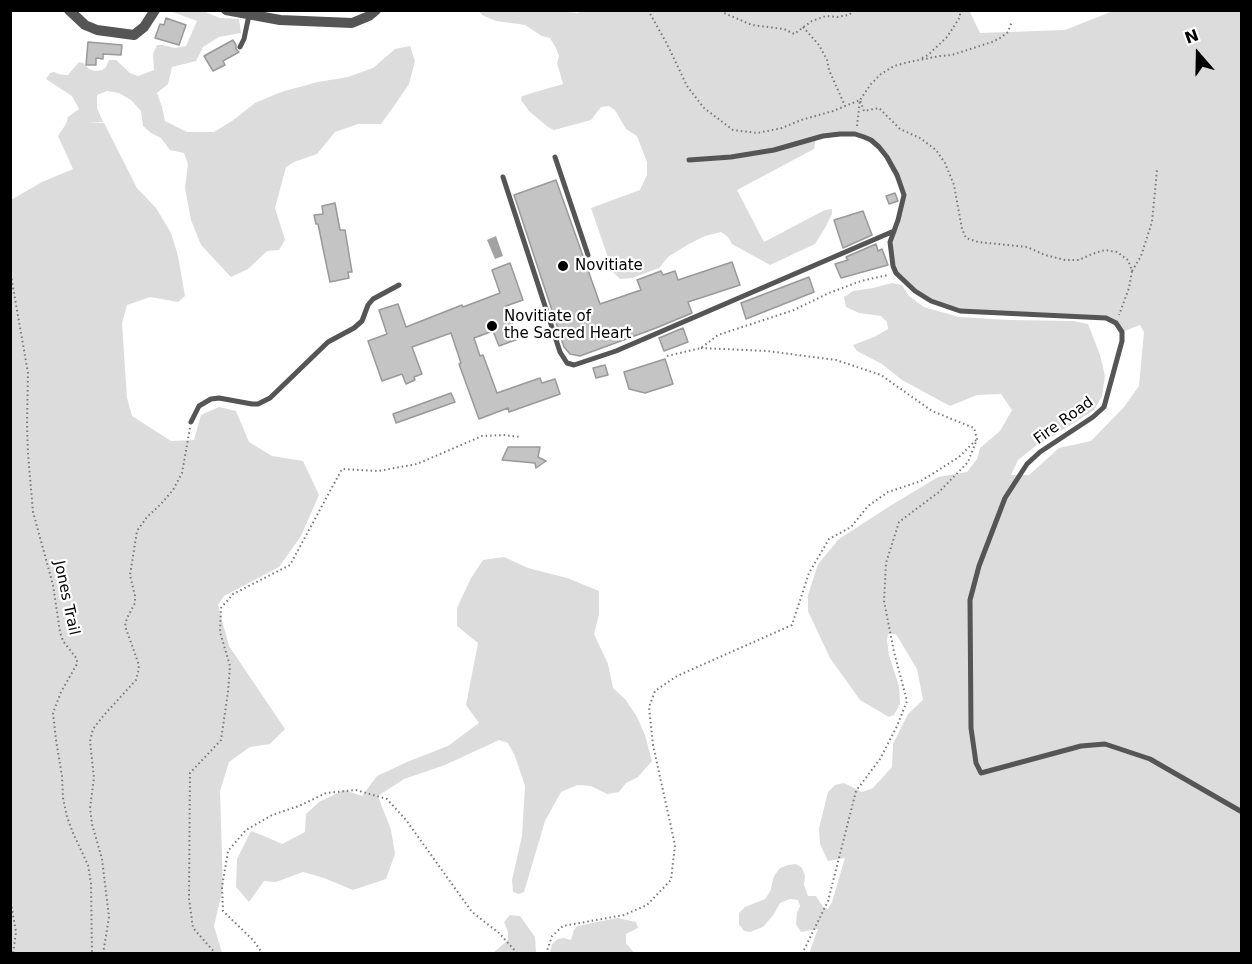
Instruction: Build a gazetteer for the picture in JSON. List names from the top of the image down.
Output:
{
  "streets": {
    "lane": ["Fire Road"],
    "path": ["Jones Trail"]
  },
  "places": ["Novitiate", "Novitiate of the Sacred Heart"],
  "north": "top"
}
